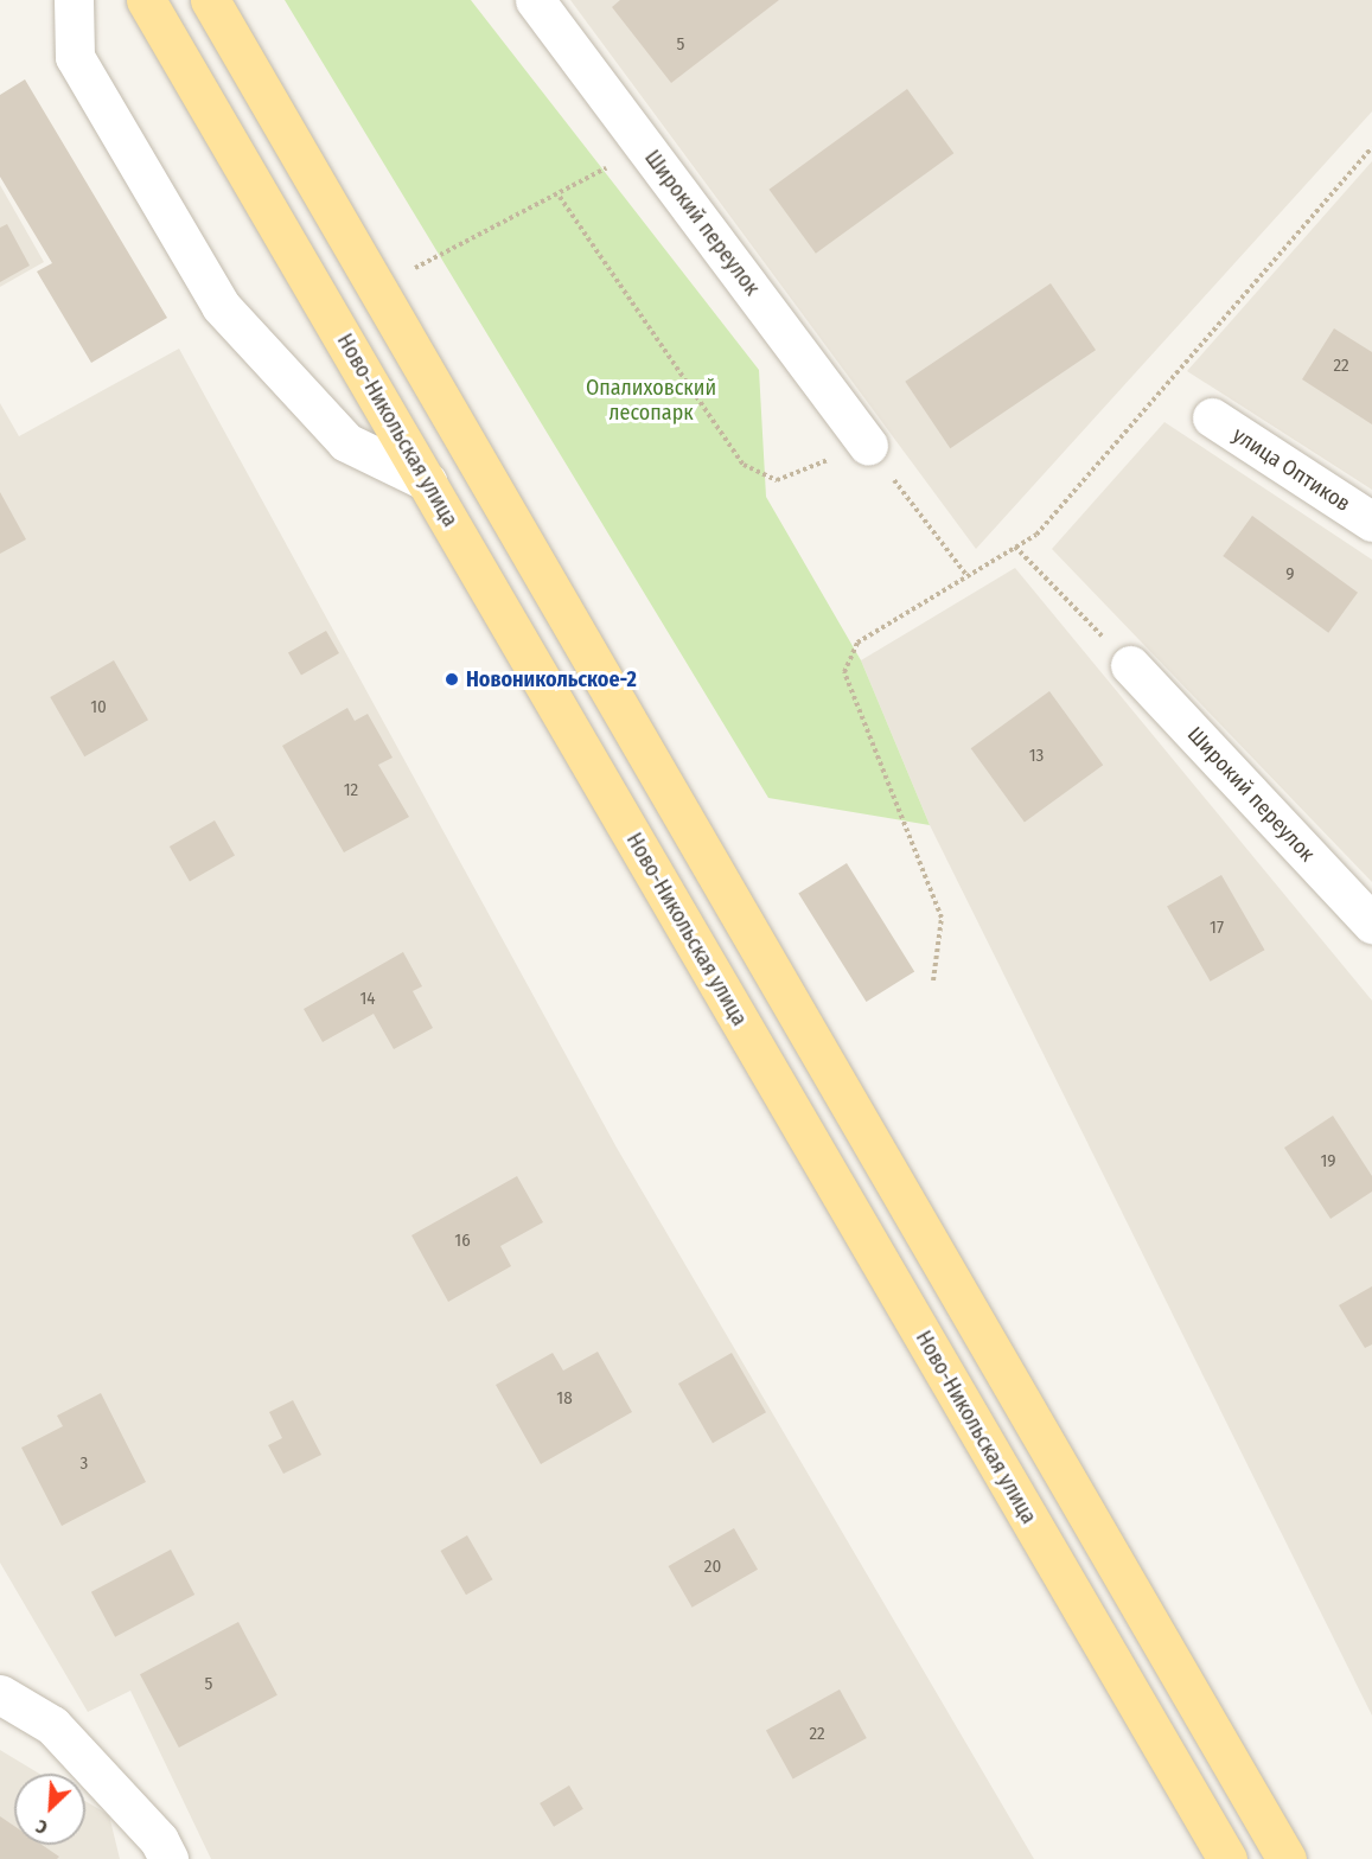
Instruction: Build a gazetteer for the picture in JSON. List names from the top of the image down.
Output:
{
  "streets": {
    "main road": ["Ново-Никольская улица"],
    "street": ["Широкий переулок", "улица Оптиков"]
  },
  "parks": ["Опалиховский лесопарк"],
  "places": ["Новоникольское-2"],
  "house_numbers": [
    "5",
    "22",
    "9",
    "10",
    "13",
    "12",
    "17",
    "14",
    "19",
    "16",
    "18",
    "3",
    "20",
    "5",
    "22"
  ],
  "north": "bottom left"
}
